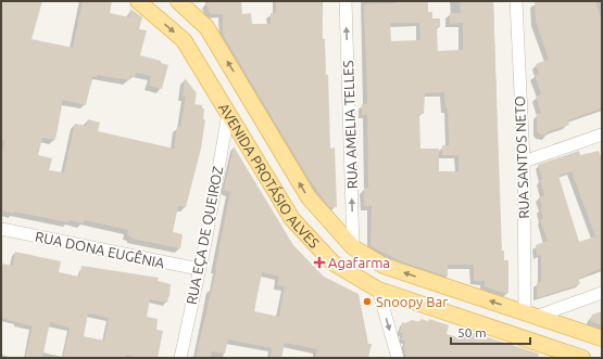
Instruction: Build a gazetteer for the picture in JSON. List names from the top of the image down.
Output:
{
  "streets": {
    "main road": ["AVENIDA PROTÁSIO ALVES"],
    "street": [
      "RUA AMELIA TELLES",
      "RUA SANTOS NETO",
      "RUA EÇA DE QUEIROZ",
      "RUA DONA EUGÊNIA"
    ]
  },
  "crossings": [
    ["RUA AMELIA TELLES", "AVENIDA PROTÁSIO ALVES"],
    ["RUA SANTOS NETO", "AVENIDA PROTÁSIO ALVES"],
    ["AVENIDA PROTÁSIO ALVES", "RUA EÇA DE QUEIROZ"],
    ["RUA EÇA DE QUEIROZ", "RUA DONA EUGÊNIA"]
  ],
  "one_way": ["RUA AMELIA TELLES"],
  "places": {
    "health": ["Agafarma"],
    "other": ["Snoopy Bar"]
  },
  "scale_bar": "50 m"
}
